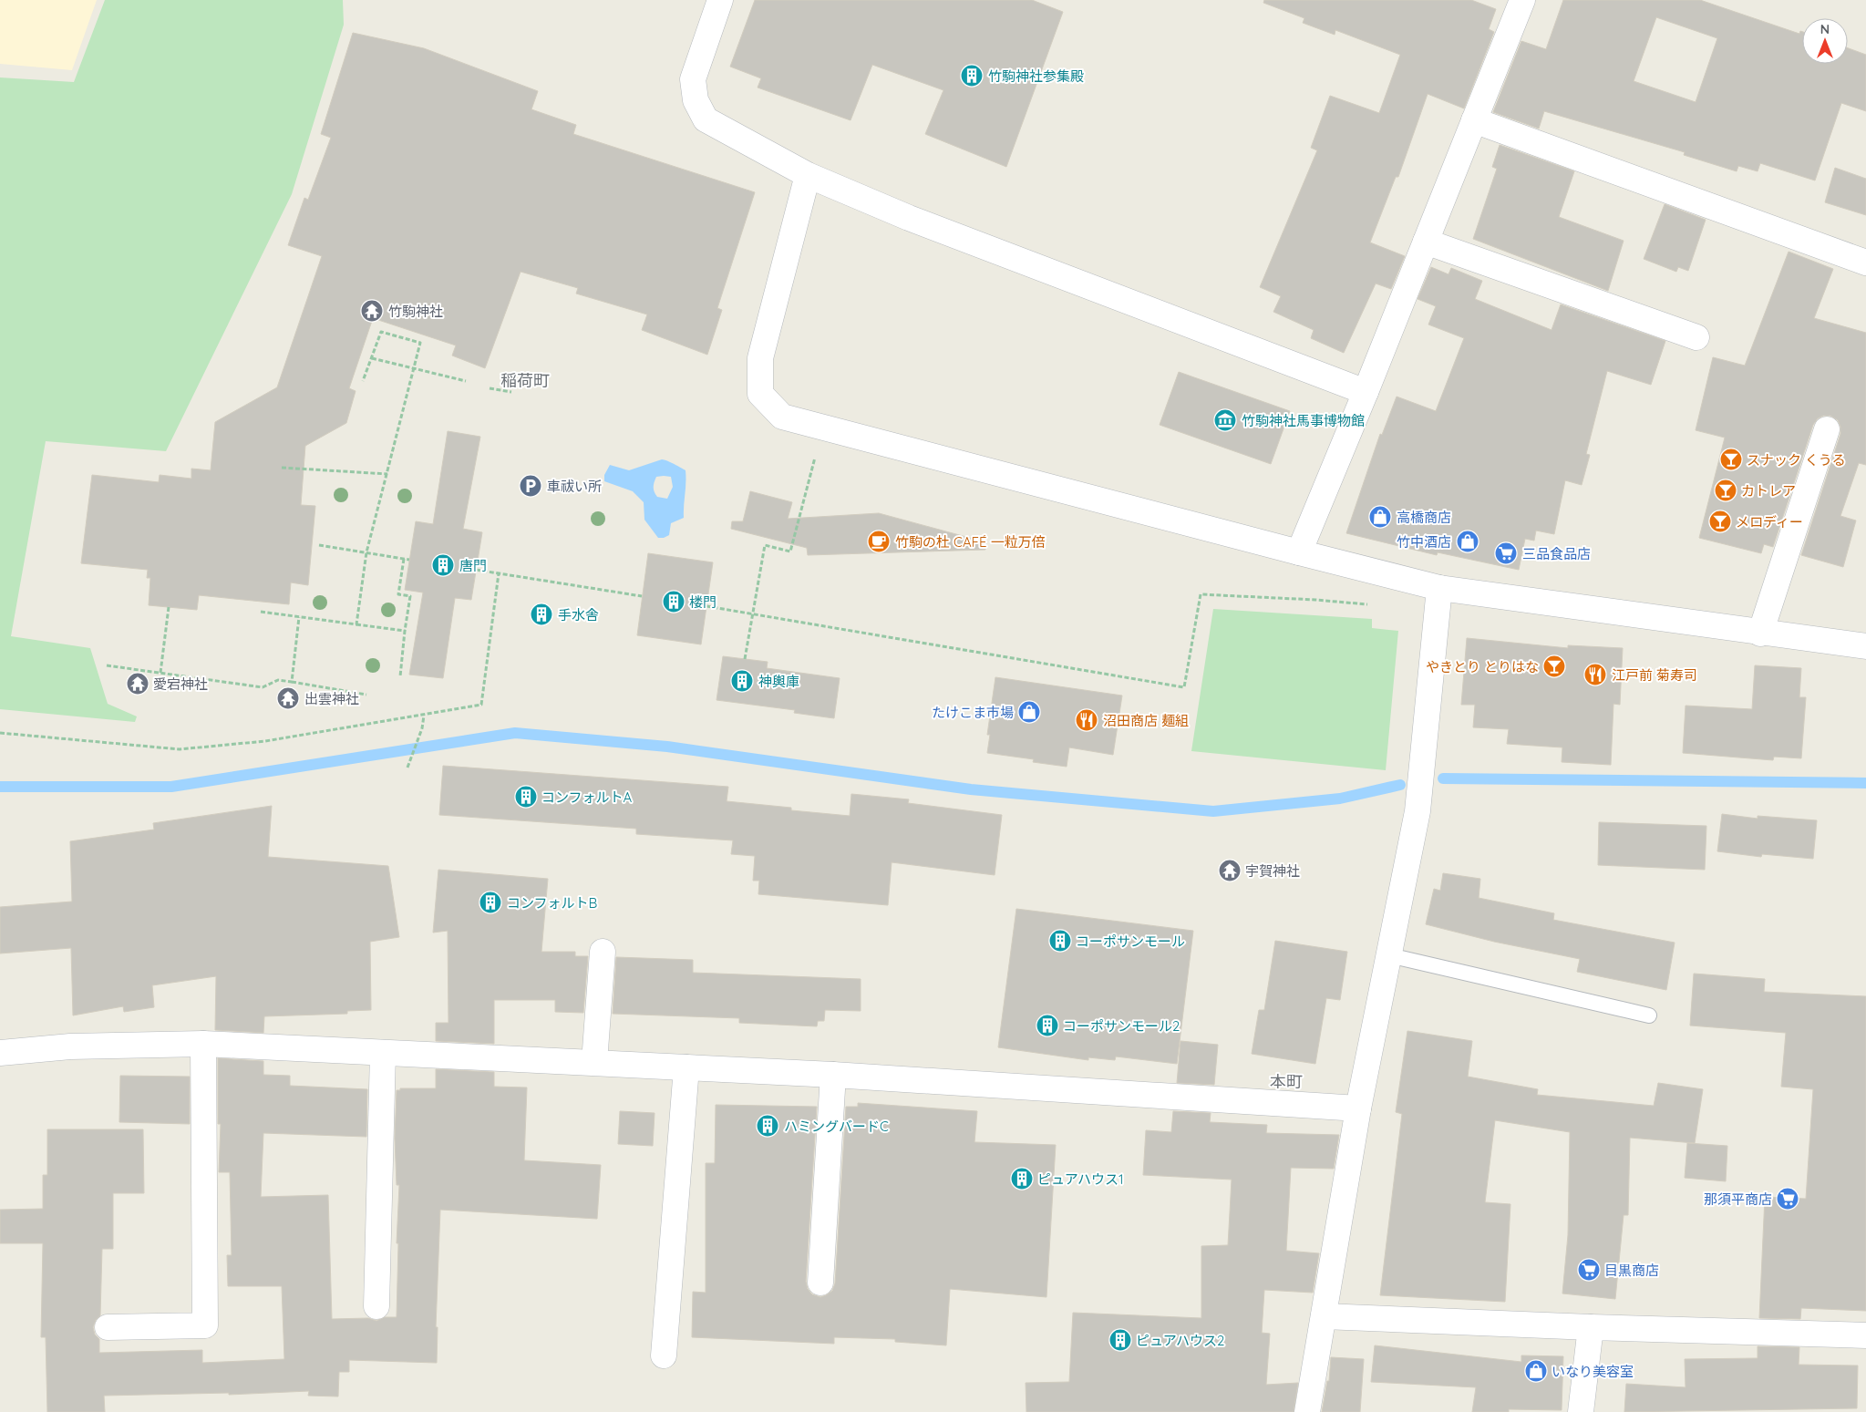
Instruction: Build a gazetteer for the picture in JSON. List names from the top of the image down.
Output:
{
  "districts": ["稲荷町", "本町"],
  "places": {
    "building": [
      "竹駒神社参集殿",
      "唐門",
      "楼門",
      "手水舎",
      "神輿庫",
      "コンフォルトA",
      "コンフォルトB",
      "コーポサンモール",
      "コーポサンモール2",
      "ハミングバードC",
      "ピュアハウス1",
      "ピュアハウス2"
    ],
    "temple": [
      "竹駒神社",
      "愛宕神社",
      "出雲神社",
      "宇賀神社"
    ],
    "museum": ["竹駒神社馬事博物館"],
    "bar": [
      "スナック くうる",
      "カトレア",
      "メロディー",
      "やきとり とりはな"
    ],
    "parking": ["車祓い所"],
    "shop": [
      "高橋商店",
      "竹中酒店",
      "たけこま市場",
      "いなり美容室"
    ],
    "cafe": ["竹駒の杜 CAFÉ 一粒万倍"],
    "supermarket": ["三品食品店", "那須平商店", "目黒商店"],
    "restaurant": ["江戸前 菊寿司", "沼田商店 麺組"]
  },
  "north": "top"
}
